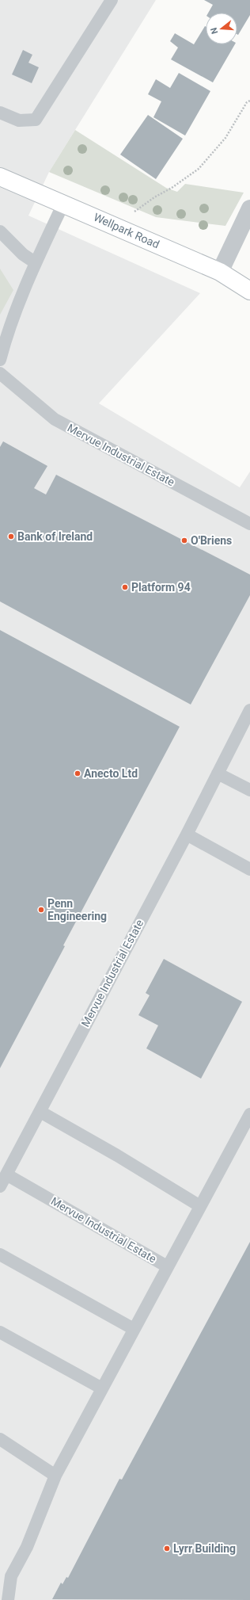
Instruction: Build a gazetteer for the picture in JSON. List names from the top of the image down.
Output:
{
  "streets": {
    "main road": ["Wellpark Road"],
    "lane": ["Mervue Industrial Estate"]
  },
  "places": [
    "Bank of Ireland",
    "O'Briens",
    "Platform 94",
    "Anecto Ltd",
    "Penn Engineering",
    "Lyrr Building"
  ],
  "north": "left"
}
